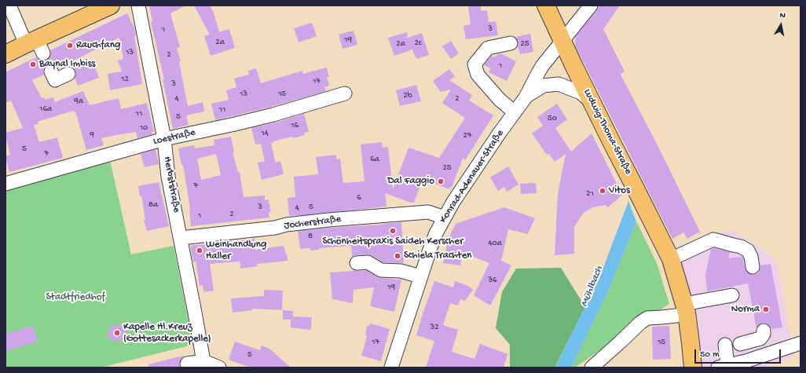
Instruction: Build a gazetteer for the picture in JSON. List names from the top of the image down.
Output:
{
  "streets": {
    "main road": ["Ludwig-Thoma-Straße"],
    "street": [
      "Loestraße",
      "Konrad-Adenauer-Straße",
      "Herbststraße",
      "Jocherstraße"
    ]
  },
  "crossings": [
    ["Ludwig-Thoma-Straße", "Konrad-Adenauer-Straße"],
    ["Loestraße", "Herbststraße"],
    ["Konrad-Adenauer-Straße", "Jocherstraße"],
    ["Herbststraße", "Jocherstraße"]
  ],
  "water": ["Mühlbach"],
  "parks": ["Stadtfriedhof"],
  "places": [
    "Rauchfang",
    "Baynal Imbiss",
    "Dal Faggio",
    "Vitos",
    "Schönheitspraxis Saideh Kerscher",
    "Weinhandlung Haller",
    "Schiela Trachten",
    "Norma",
    "Kapelle Hl.Kreuz (Gottesackerkapelle)"
  ],
  "house_numbers": [
    "3",
    "1",
    "19",
    "2a",
    "2c",
    "2a",
    "25",
    "13",
    "2",
    "1",
    "12",
    "17",
    "3",
    "13",
    "15",
    "2b",
    "4",
    "2",
    "9a",
    "16a",
    "11",
    "11",
    "5",
    "50",
    "16",
    "10",
    "14",
    "9",
    "27",
    "5",
    "7",
    "6a",
    "25",
    "7",
    "21",
    "6",
    "8a",
    "3",
    "5",
    "4",
    "2",
    "1",
    "8",
    "40a",
    "36",
    "19",
    "32",
    "17",
    "15",
    "5"
  ],
  "scale_bar": "50 m",
  "north": "top"
}
